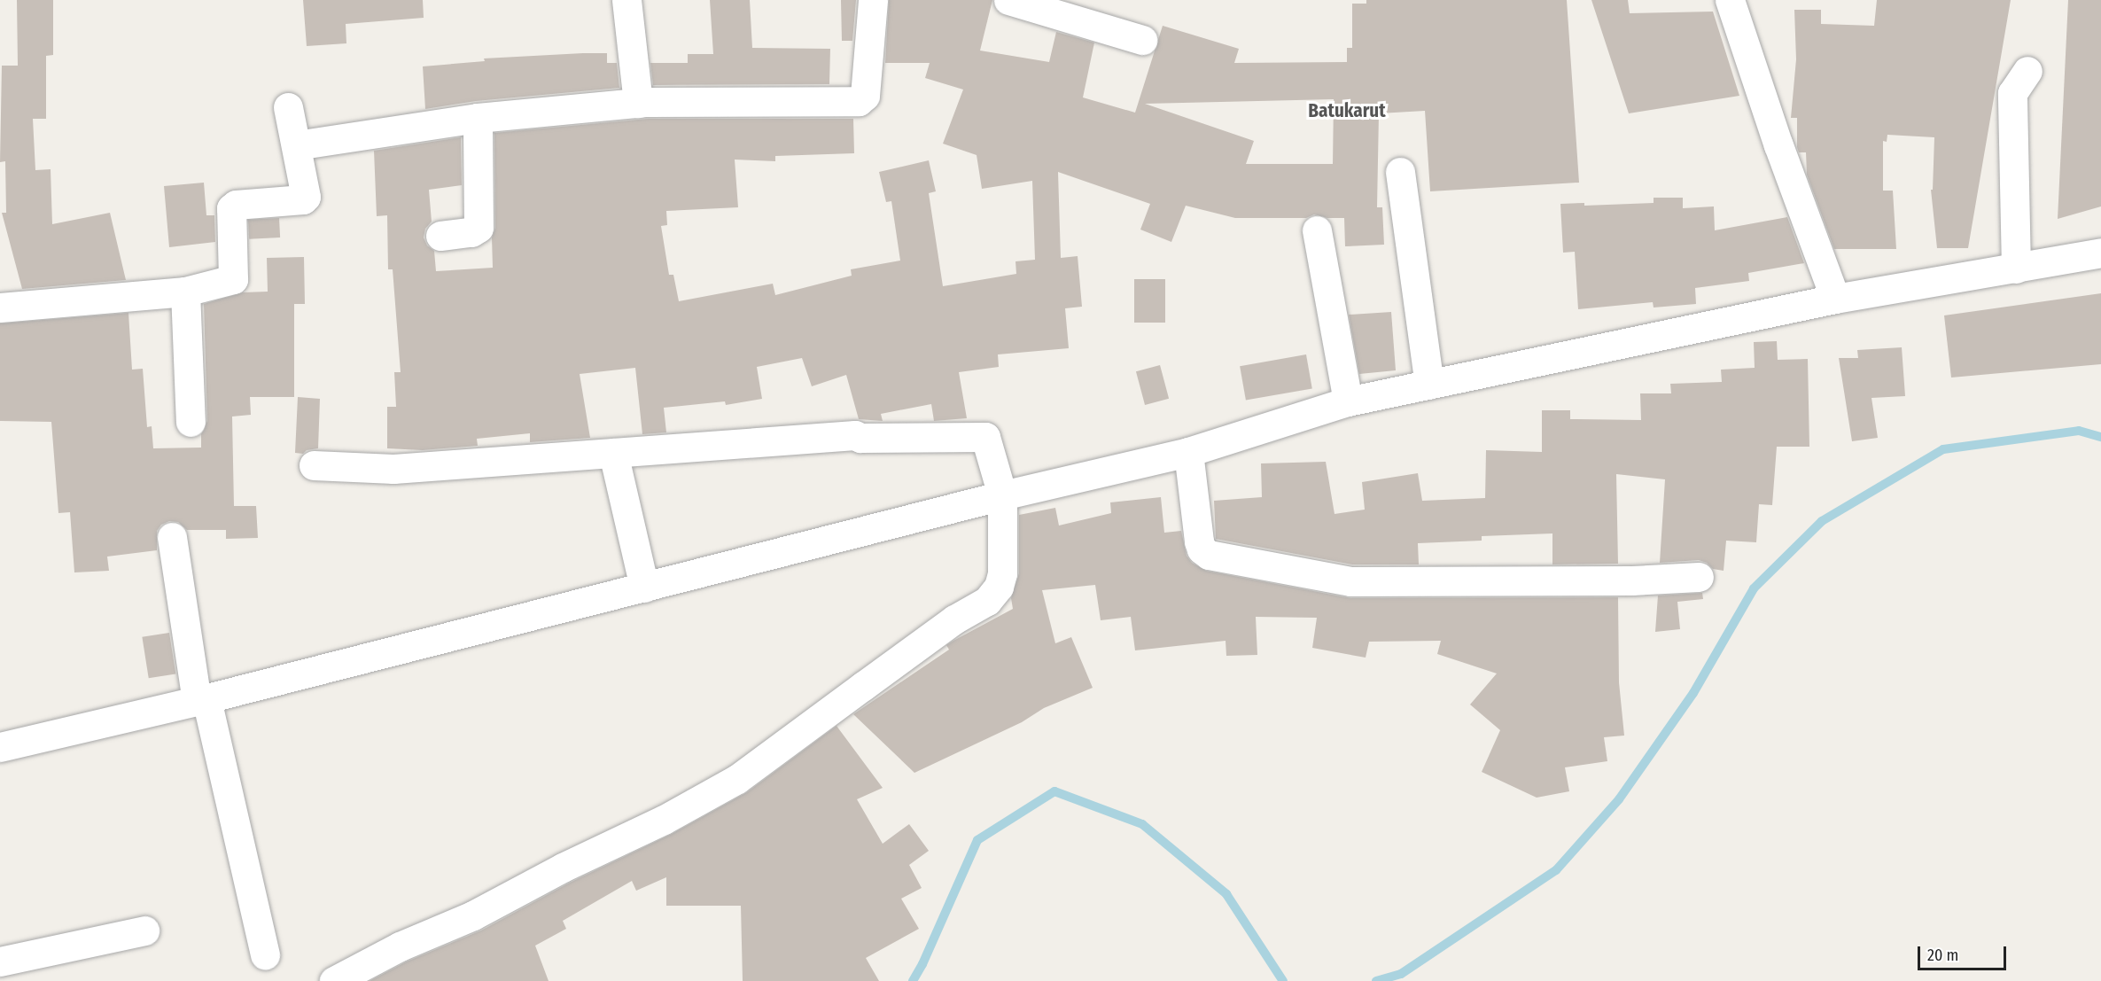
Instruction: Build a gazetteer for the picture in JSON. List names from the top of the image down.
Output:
{
  "districts": ["Batukarut"],
  "scale_bar": "20 m"
}
